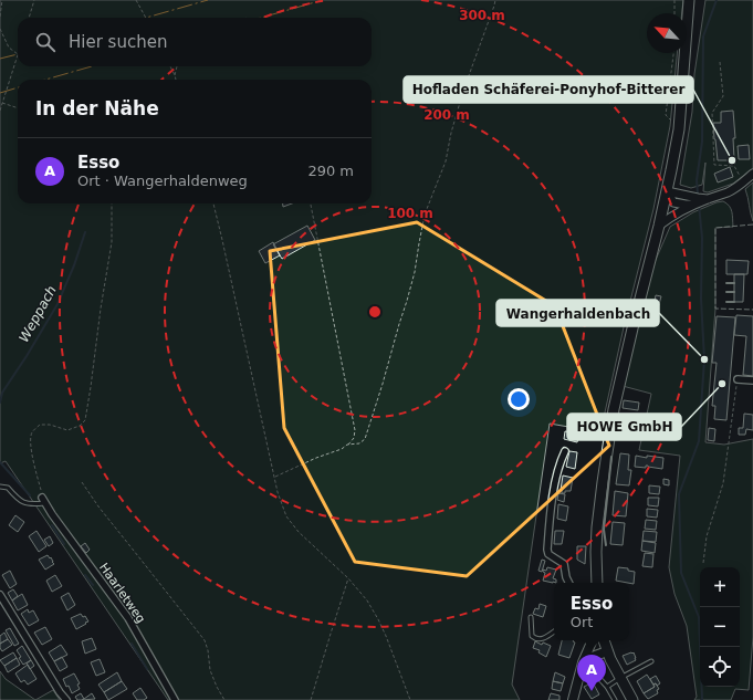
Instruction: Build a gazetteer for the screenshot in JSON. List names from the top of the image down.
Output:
{
  "streets": {
    "street": ["Haarletweg"]
  },
  "water": ["Weppach"],
  "places": ["Hofladen Schäferei-Ponyhof-Bitterer", "Wangerhaldenbach", "HOWE GmbH"],
  "north": "top left",
  "page": {
    "search": "Hier suchen",
    "heading": "In der Nähe",
    "list": [
      {
        "mark": "A",
        "name": "Esso",
        "note": "Ort · Wangerhaldenweg",
        "value": "290 m"
      }
    ],
    "map_buttons": ["+", "−"],
    "popup": ["Esso", "Ort"],
    "pins": "A"
  },
  "rings": ["300 m", "200 m", "100 m"]
}
